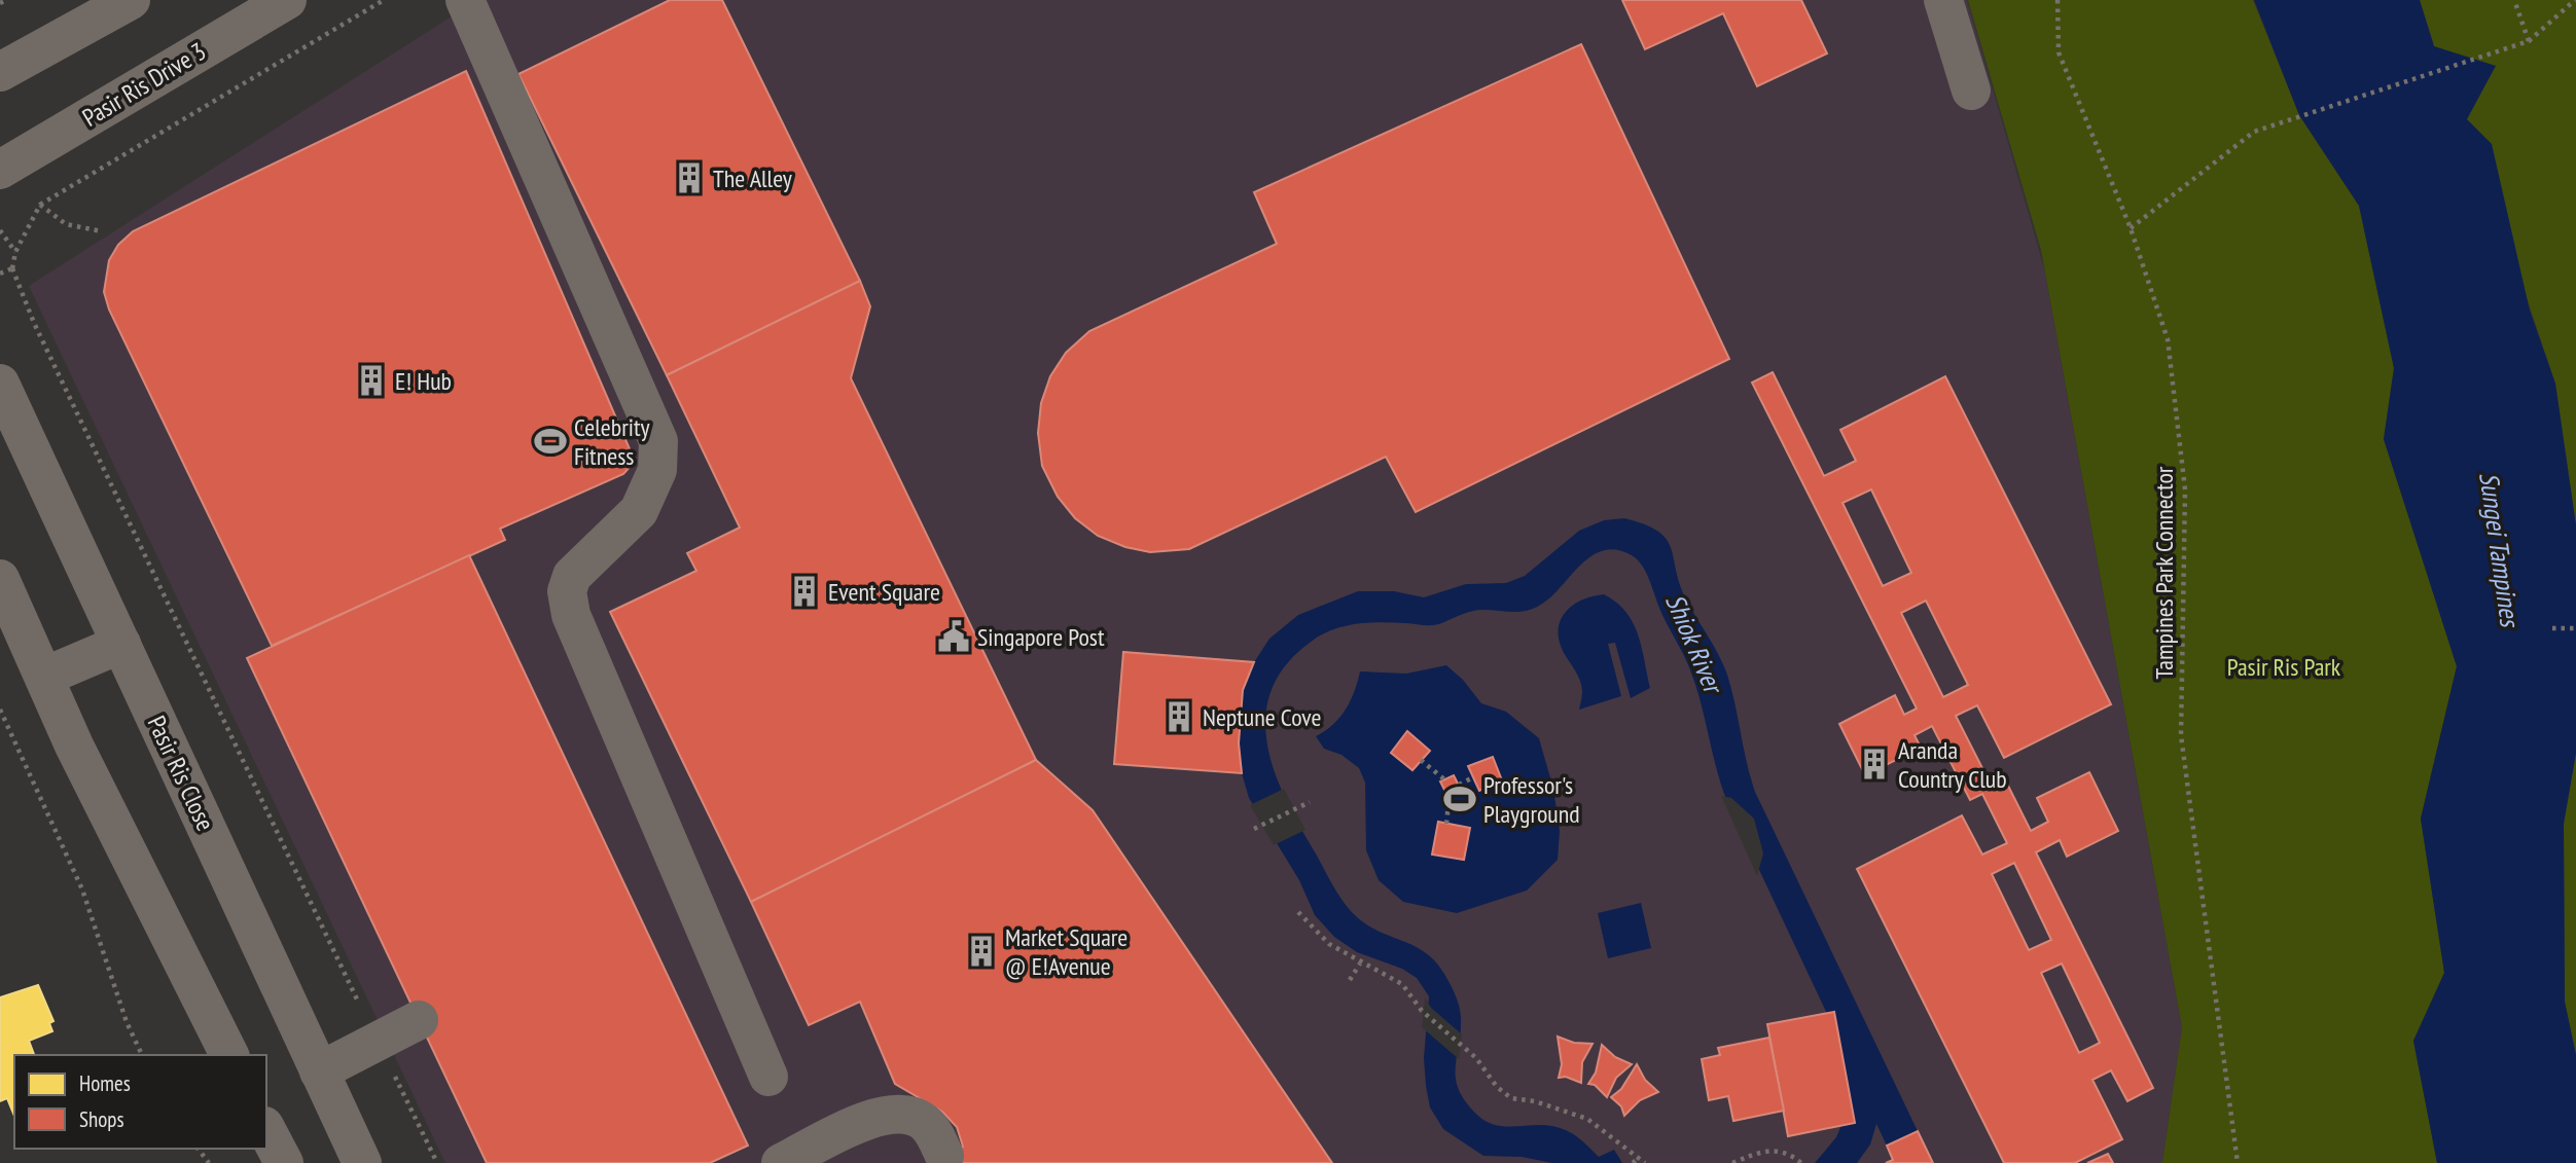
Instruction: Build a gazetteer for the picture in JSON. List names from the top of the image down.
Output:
{
  "streets": {
    "main road": ["Pasir Ris Drive 3"],
    "street": ["Pasir Ris Close"],
    "path": ["Tampines Park Connector"]
  },
  "water": ["Sungei Tampines", "Shiok River"],
  "parks": ["Pasir Ris Park"],
  "places": {
    "building": [
      "The Alley",
      "E! Hub",
      "Event Square",
      "Neptune Cove",
      "Aranda Country Club",
      "Market Square @ E!Avenue"
    ],
    "sports": ["Celebrity Fitness", "Professor's Playground"],
    "public building": ["Singapore Post"]
  },
  "legend": ["Homes", "Shops"]
}
